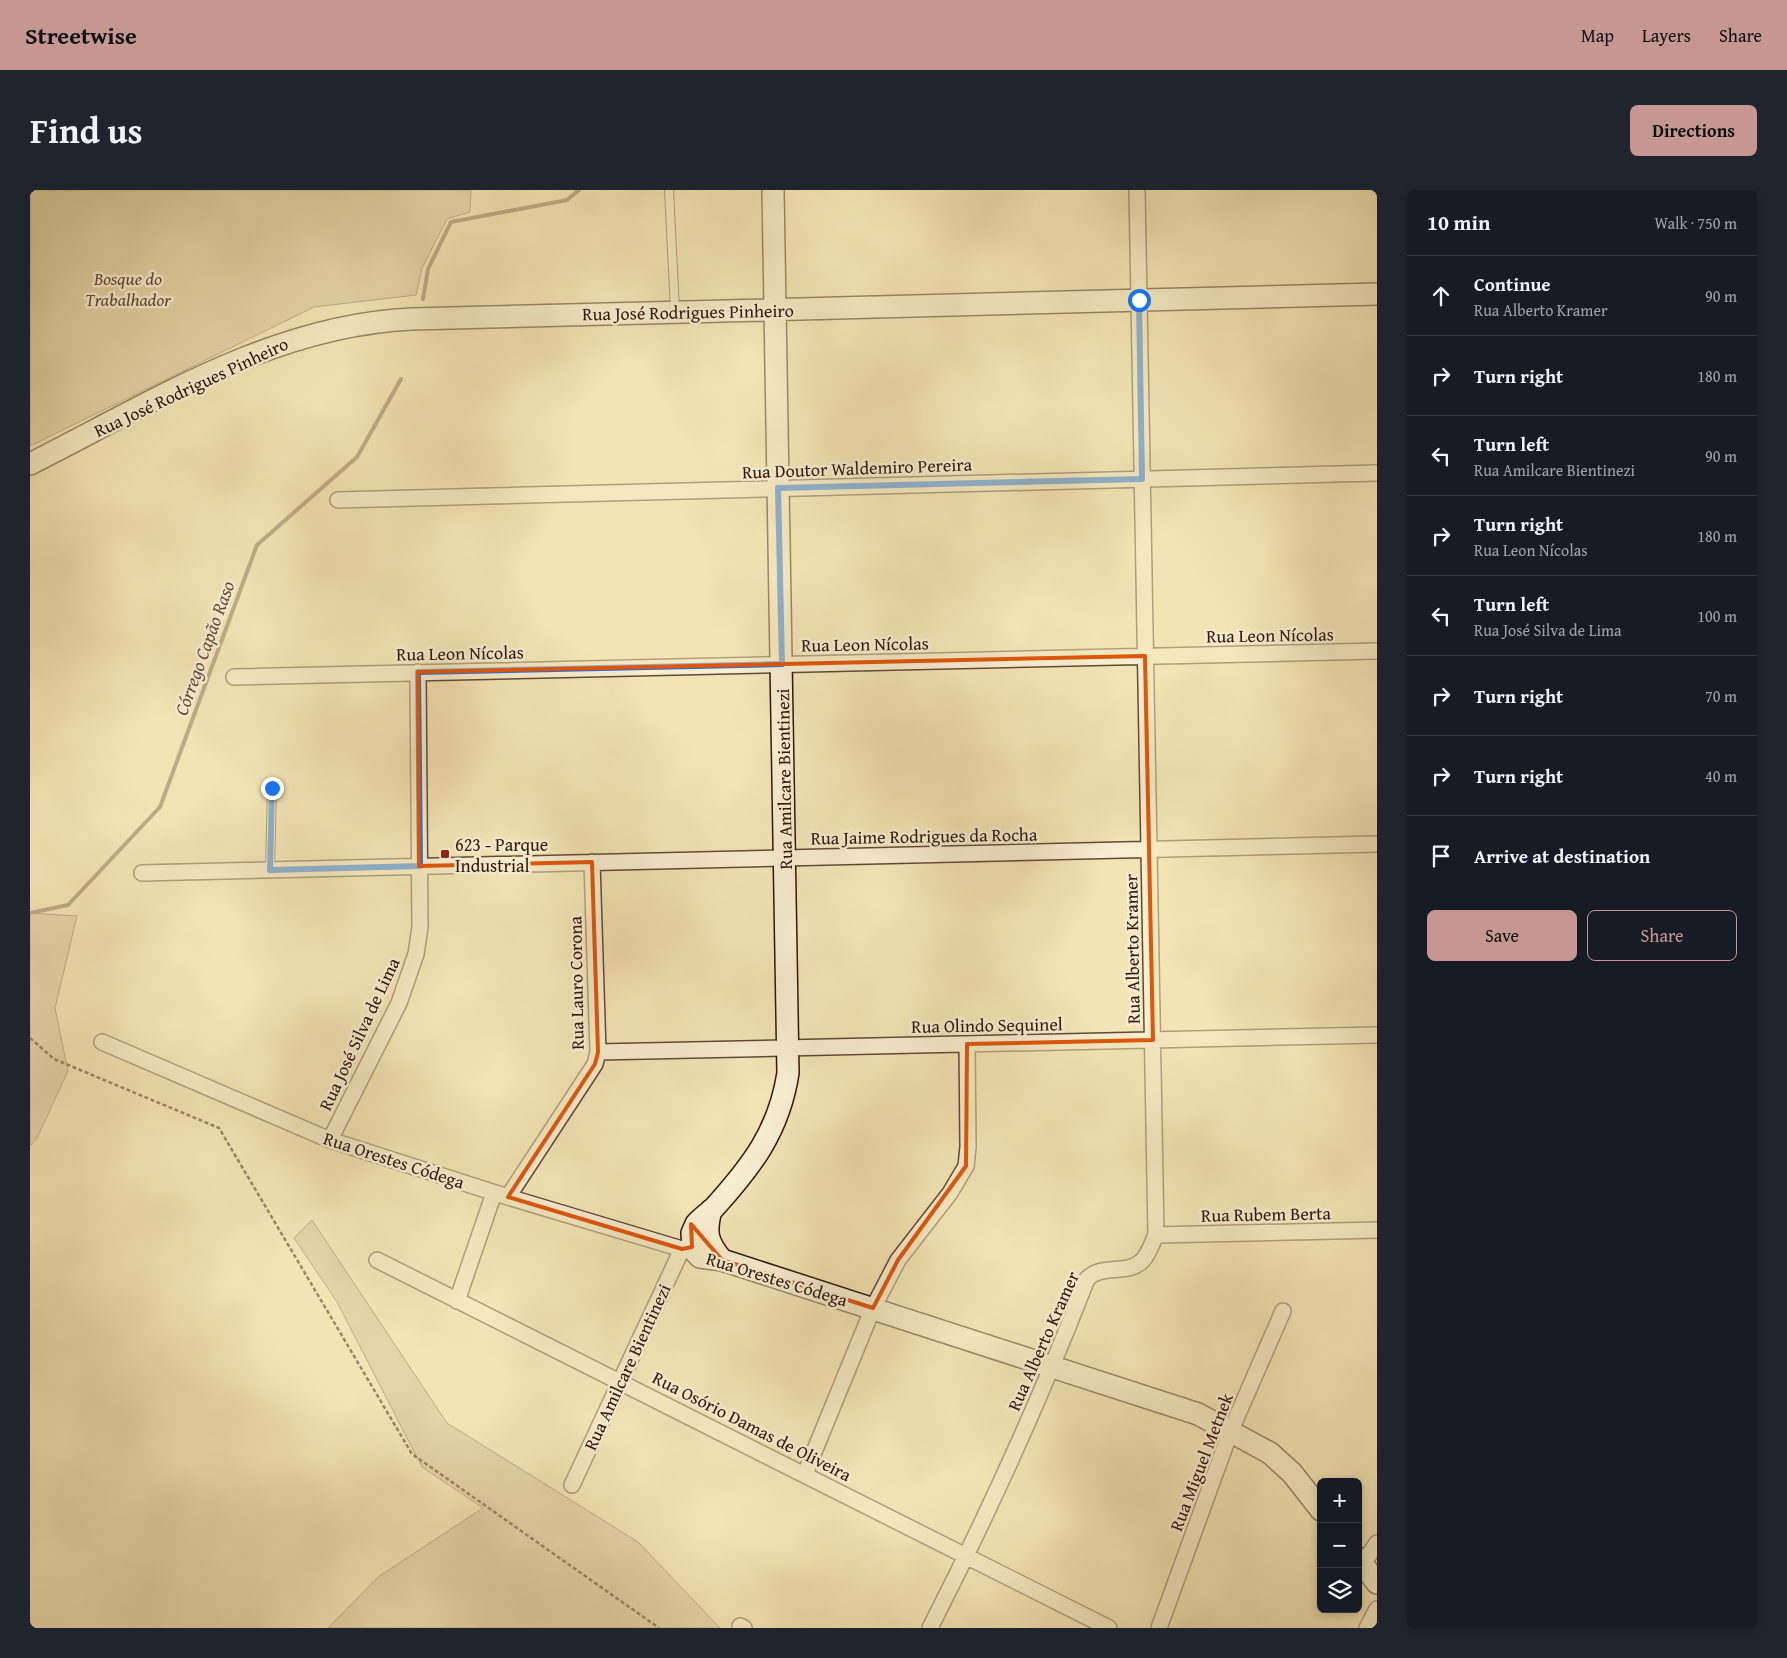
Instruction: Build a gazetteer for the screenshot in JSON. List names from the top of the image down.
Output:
{
  "streets": {
    "main road": ["Rua José Rodrigues Pinheiro", "Rua Amilcare Bientinezi", "Rua Orestes Códega"],
    "street": [
      "Rua Doutor Waldemiro Pereira",
      "Rua Leon Nícolas",
      "Rua Jaime Rodrigues da Rocha",
      "Rua Alberto Kramer",
      "Rua Lauro Corona",
      "Rua Olindo Sequinel",
      "Rua José Silva de Lima",
      "Rua Rubem Berta",
      "Rua Osório Damas de Oliveira",
      "Rua Miguel Metnek"
    ]
  },
  "crossings": [
    ["Rua José Rodrigues Pinheiro", "Rua Amilcare Bientinezi"],
    ["Rua José Rodrigues Pinheiro", "Rua Alberto Kramer"],
    ["Rua Doutor Waldemiro Pereira", "Rua Amilcare Bientinezi"],
    ["Rua Doutor Waldemiro Pereira", "Rua Alberto Kramer"],
    ["Rua Leon Nícolas", "Rua Amilcare Bientinezi"],
    ["Rua Leon Nícolas", "Rua Alberto Kramer"],
    ["Rua Leon Nícolas", "Rua José Silva de Lima"],
    ["Rua Amilcare Bientinezi", "Rua Jaime Rodrigues da Rocha"],
    ["Rua Amilcare Bientinezi", "Rua Olindo Sequinel"],
    ["Rua Amilcare Bientinezi", "Rua Orestes Códega"],
    ["Rua Amilcare Bientinezi", "Rua Osório Damas de Oliveira"],
    ["Rua Jaime Rodrigues da Rocha", "Rua Alberto Kramer"],
    ["Rua Jaime Rodrigues da Rocha", "Rua Lauro Corona"],
    ["Rua Jaime Rodrigues da Rocha", "Rua José Silva de Lima"],
    ["Rua Alberto Kramer", "Rua Olindo Sequinel"],
    ["Rua Alberto Kramer", "Rua Orestes Códega"],
    ["Rua Alberto Kramer", "Rua Rubem Berta"],
    ["Rua Alberto Kramer", "Rua Osório Damas de Oliveira"],
    ["Rua Lauro Corona", "Rua Olindo Sequinel"],
    ["Rua Lauro Corona", "Rua Orestes Códega"],
    ["Rua Lauro Corona", "Rua Osório Damas de Oliveira"],
    ["Rua José Silva de Lima", "Rua Orestes Códega"],
    ["Rua Orestes Códega", "Rua Miguel Metnek"]
  ],
  "water": ["Córrego Capão Raso"],
  "parks": ["Bosque do Trabalhador"],
  "places": {
    "transit": ["623 - Parque Industrial"]
  },
  "page": {
    "header": "Streetwise",
    "nav": ["Map", "Layers", "Share"],
    "title": "Find us",
    "buttons": [
      "Directions",
      ["Save", "Share"]
    ],
    "heading": ["10 min", "Walk · 750 m"],
    "list": [
      ["Continue", "Rua Alberto Kramer", "90 m"],
      ["Turn right", "180 m"],
      ["Turn left", "Rua Amilcare Bientinezi", "90 m"],
      ["Turn right", "Rua Leon Nícolas", "180 m"],
      ["Turn left", "Rua José Silva de Lima", "100 m"],
      ["Turn right", "70 m"],
      ["Turn right", "40 m"],
      "Arrive at destination"
    ],
    "map_buttons": ["+", "−"]
  }
}
